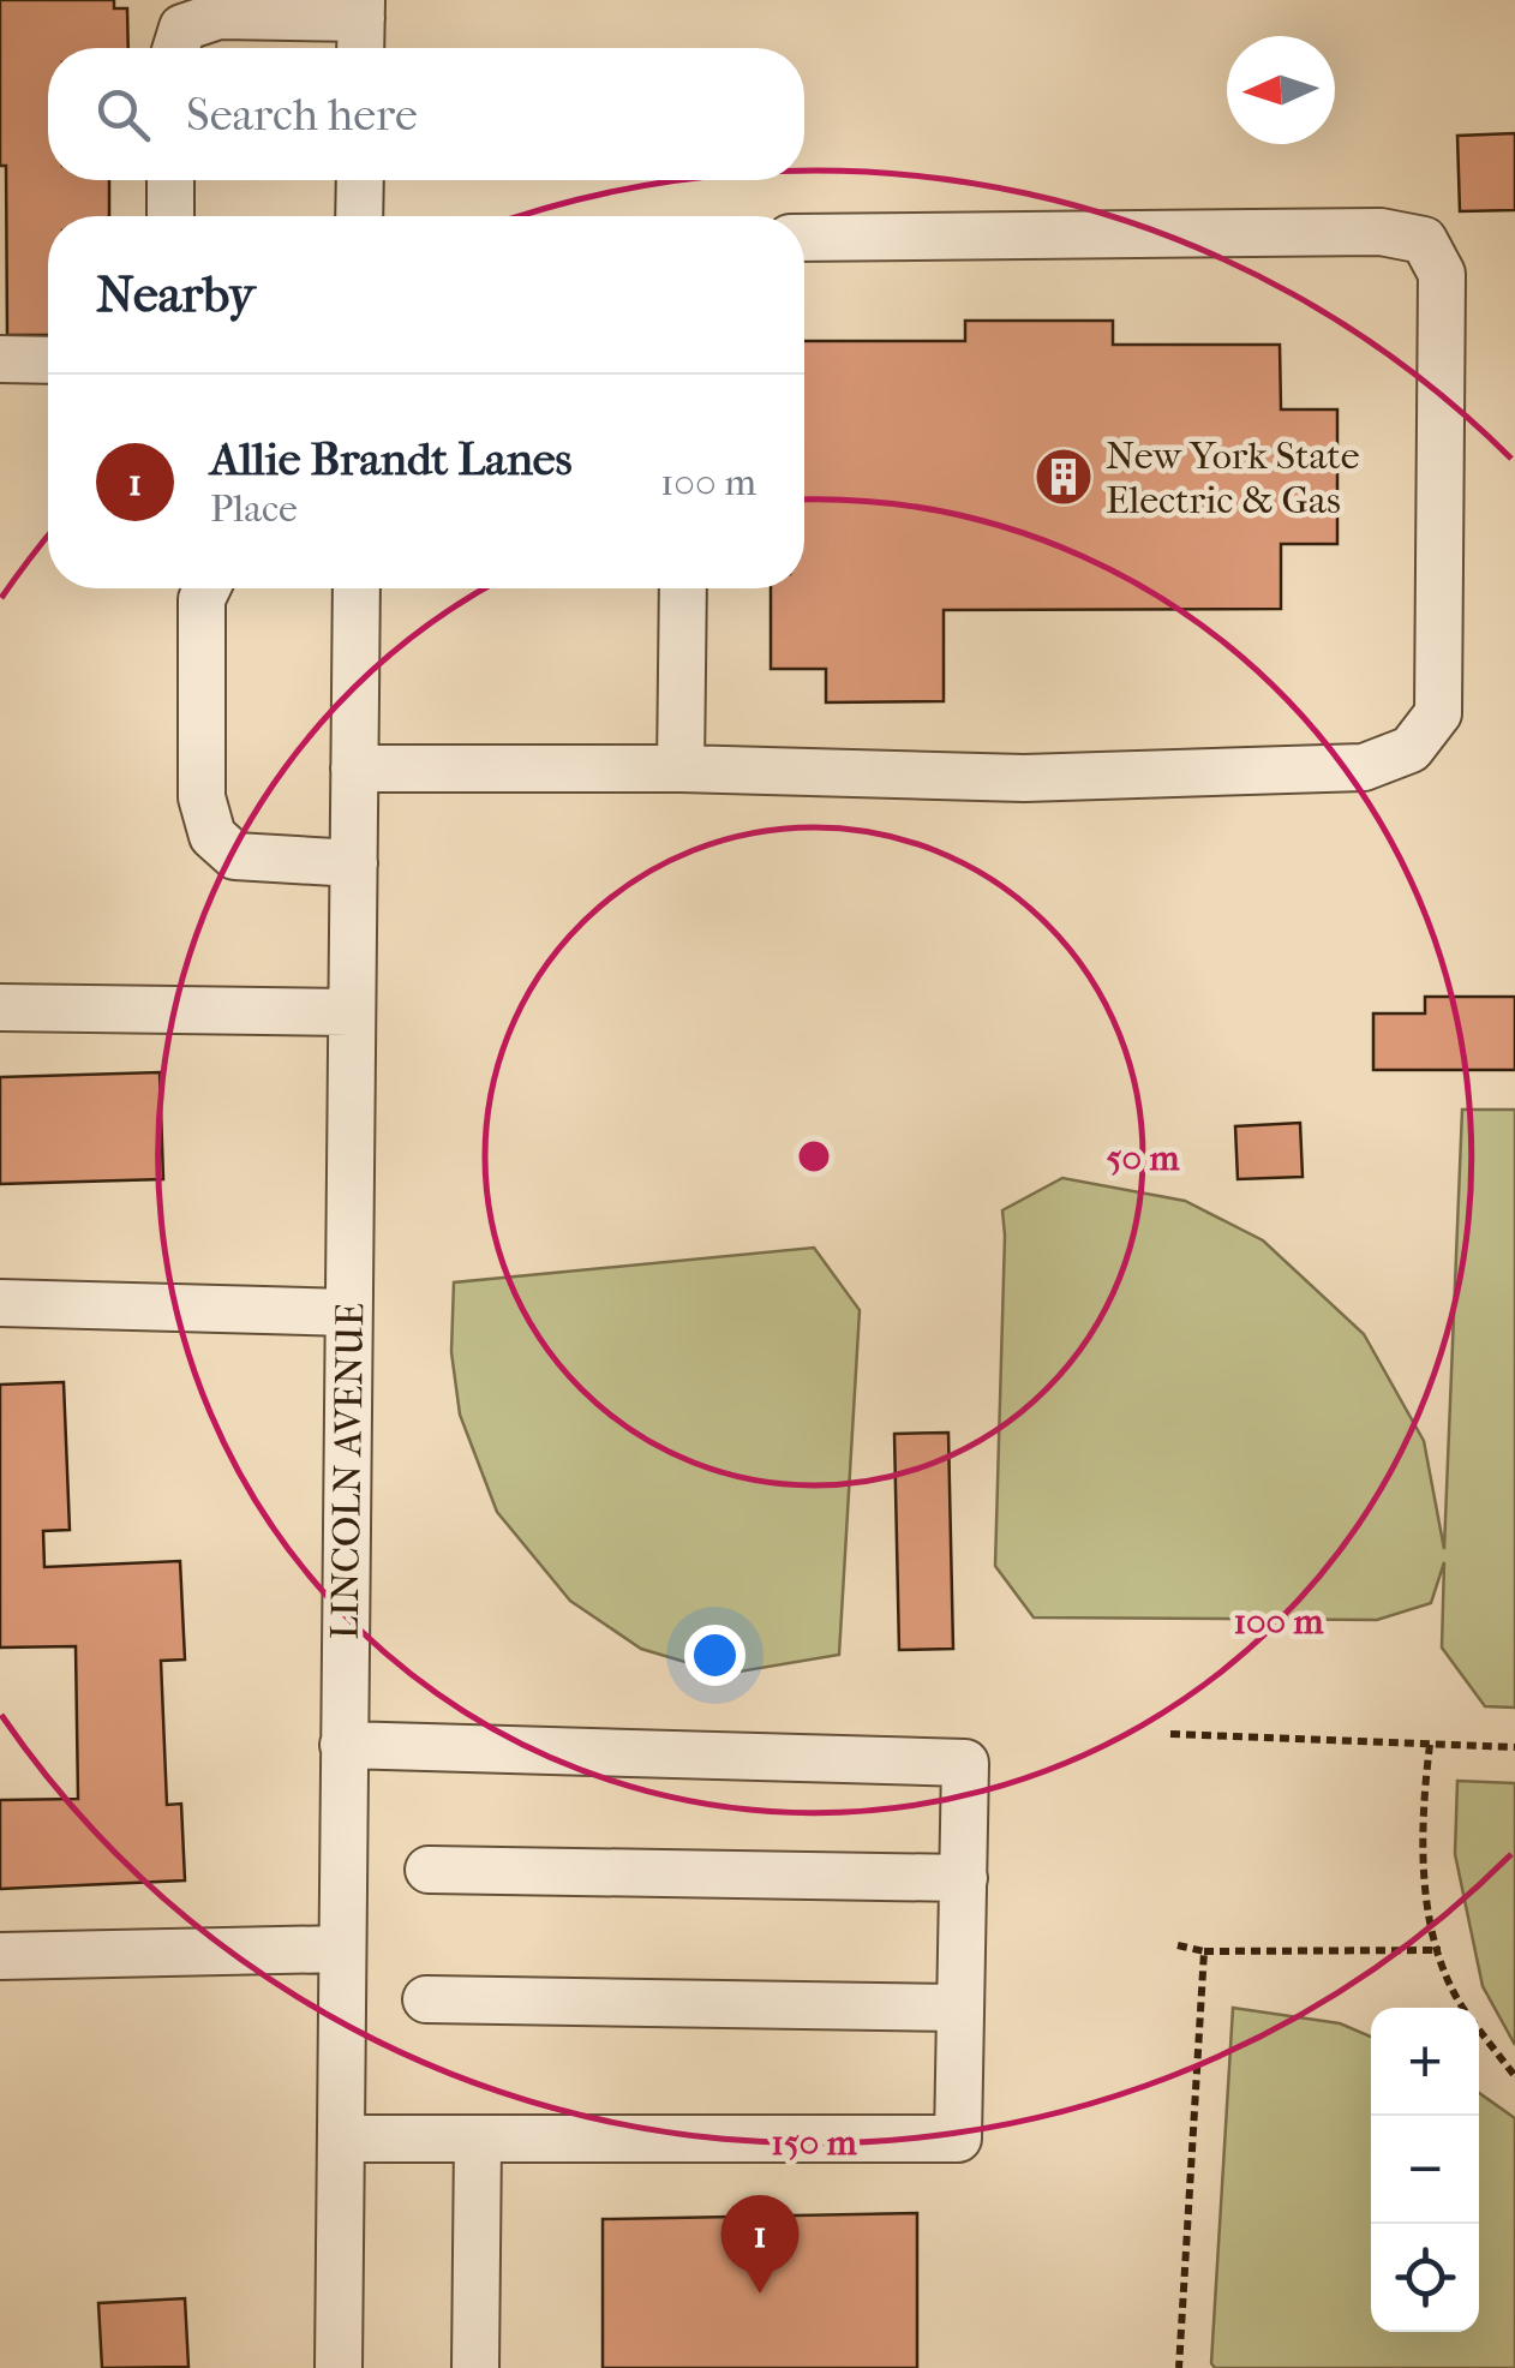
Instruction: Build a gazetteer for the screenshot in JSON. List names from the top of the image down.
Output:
{
  "streets": {
    "street": ["LINCOLN AVENUE"]
  },
  "places": {
    "building": ["New York State Electric & Gas"]
  },
  "north": "left",
  "page": {
    "search": "Search here",
    "heading": "Nearby",
    "list": [
      {
        "mark": "1",
        "name": "Allie Brandt Lanes",
        "note": "Place",
        "value": "100 m"
      }
    ],
    "map_buttons": ["+", "−"],
    "pins": "1"
  },
  "rings": ["50 m", "100 m", "150 m"]
}
